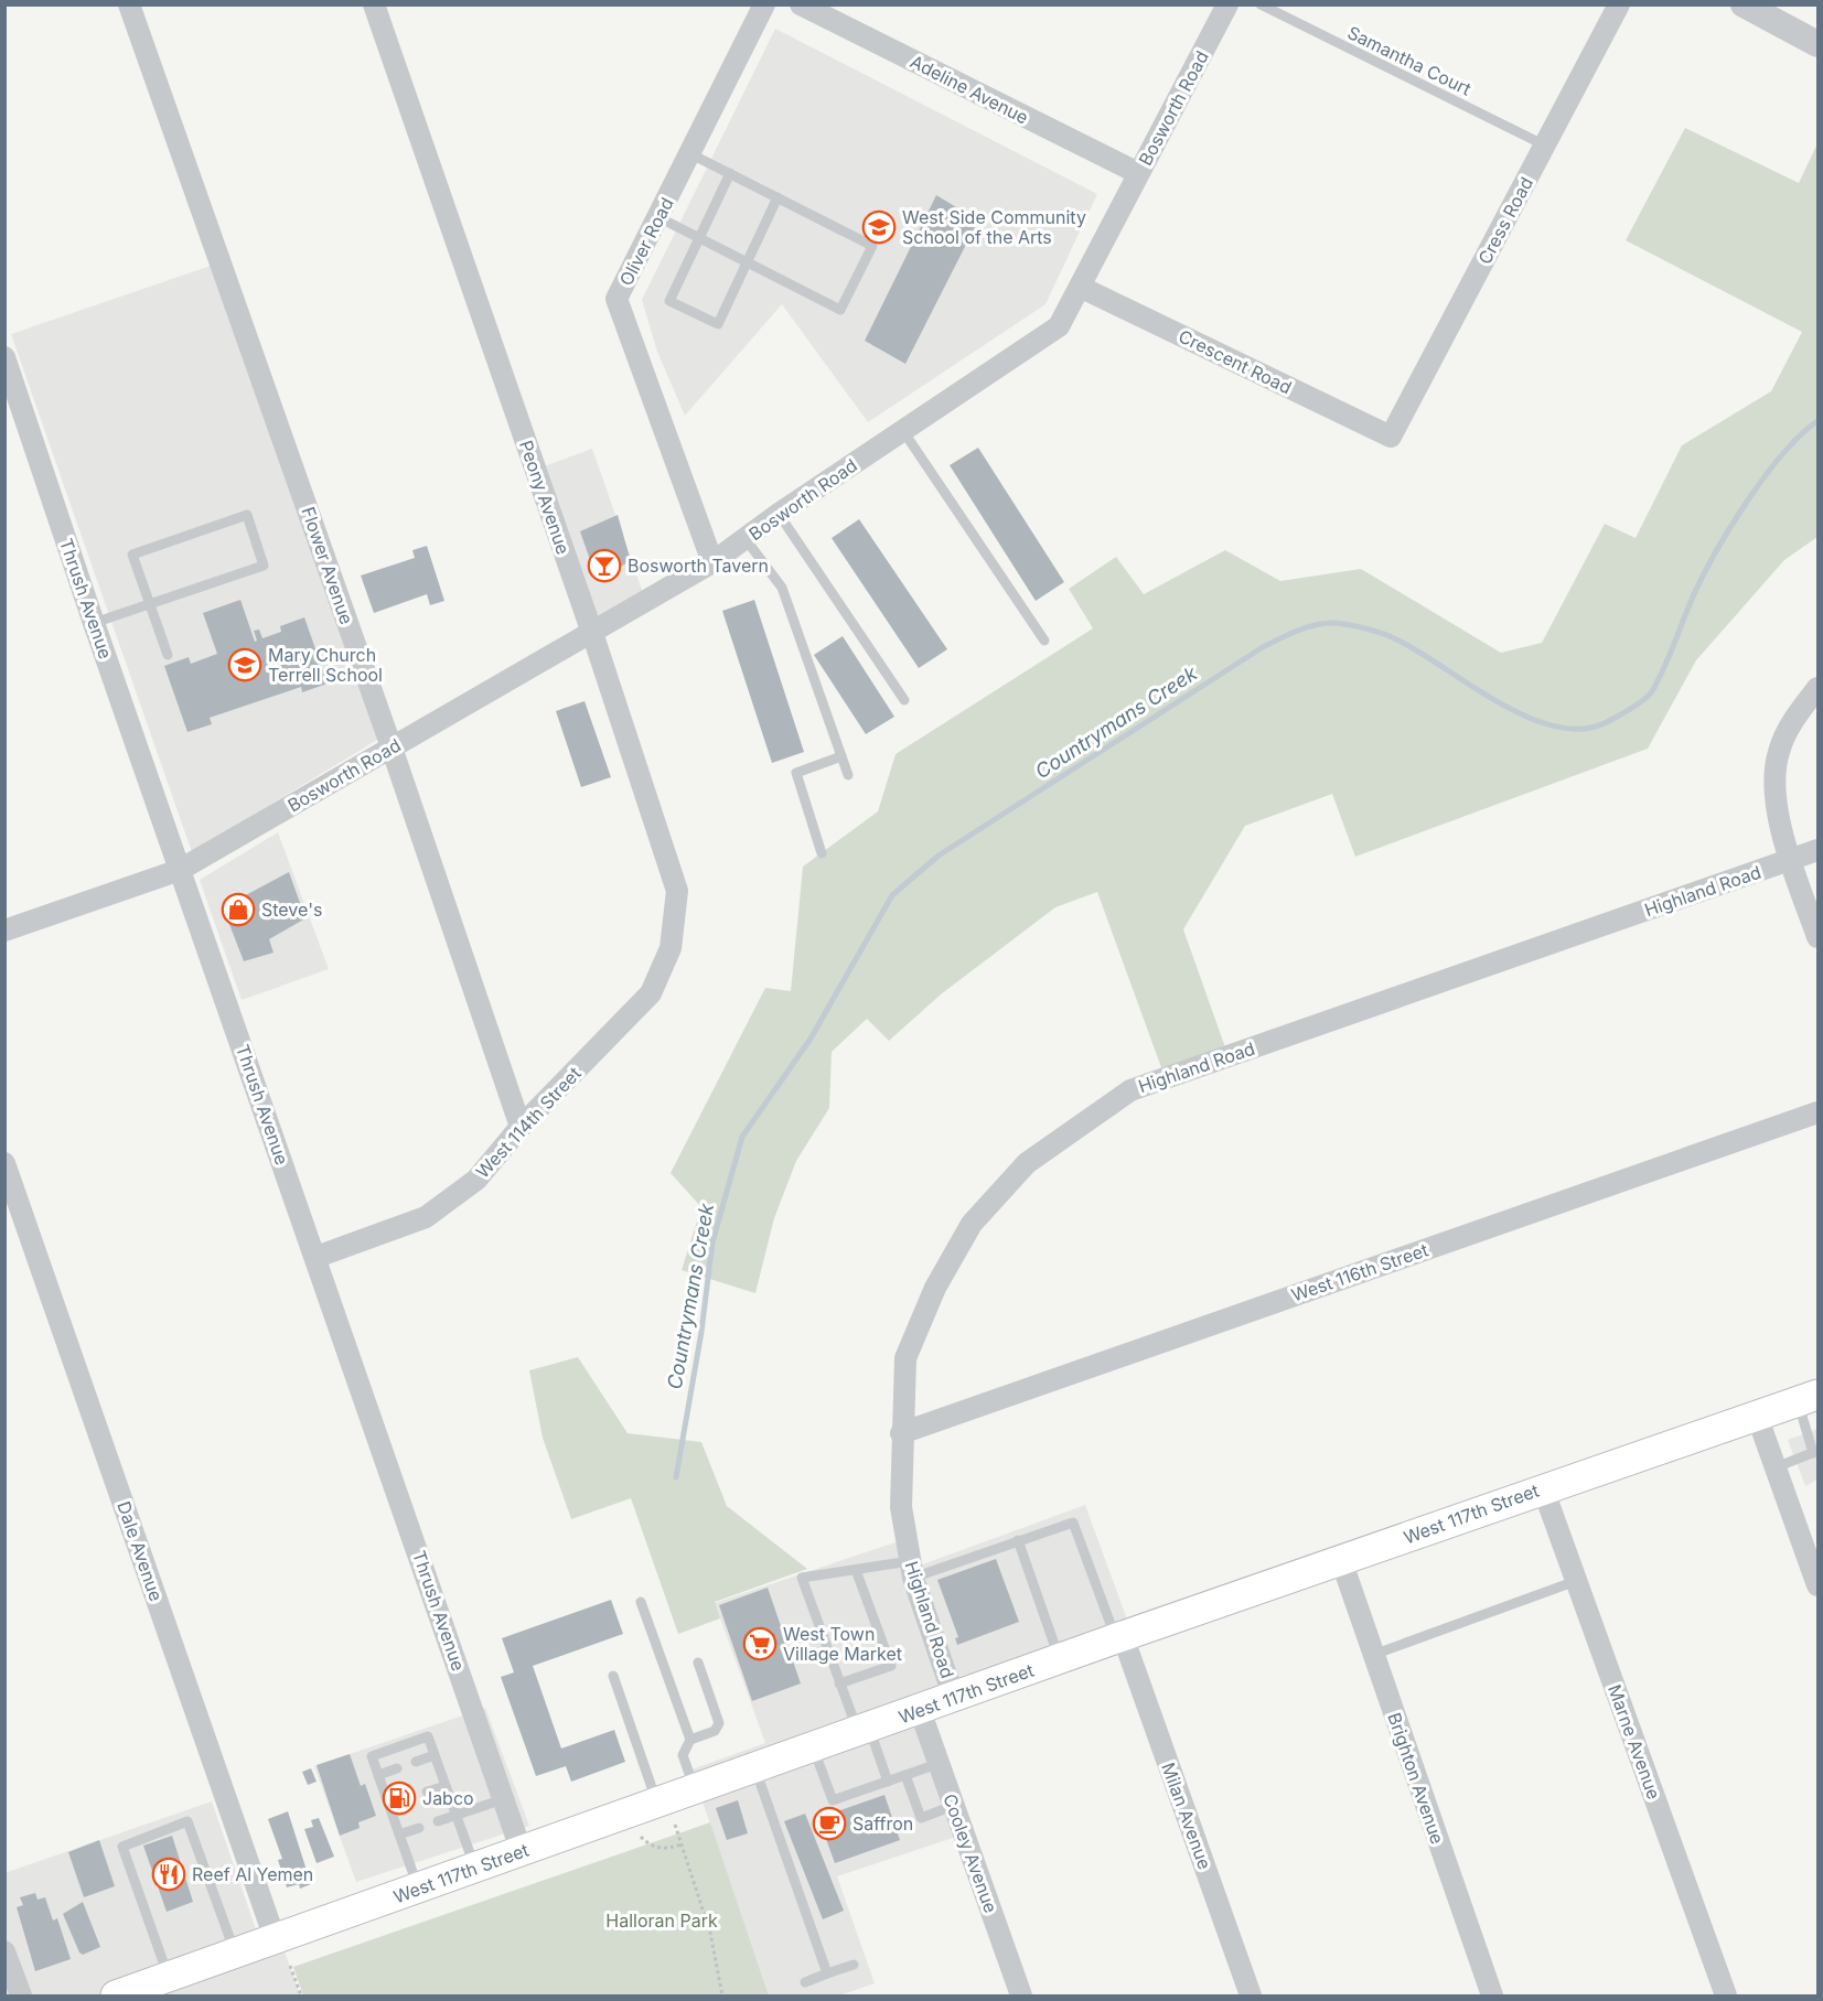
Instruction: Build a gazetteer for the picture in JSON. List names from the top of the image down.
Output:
{
  "streets": {
    "main road": ["West 117th Street"],
    "street": [
      "Adeline Avenue",
      "Bosworth Road",
      "Cress Road",
      "Oliver Road",
      "Crescent Road",
      "Peony Avenue",
      "Flower Avenue",
      "Thrush Avenue",
      "Highland Road",
      "West 114th Street",
      "West 116th Street",
      "Dale Avenue",
      "Marne Avenue",
      "Brighton Avenue",
      "Milan Avenue",
      "Cooley Avenue"
    ],
    "lane": ["Samantha Court"]
  },
  "crossings": [
    ["Samantha Court", "Cress Road"],
    ["Adeline Avenue", "Bosworth Road"],
    ["Bosworth Road", "Oliver Road"],
    ["Bosworth Road", "Crescent Road"],
    ["Bosworth Road", "Peony Avenue"],
    ["Bosworth Road", "Flower Avenue"],
    ["Bosworth Road", "Thrush Avenue"],
    ["Cress Road", "Crescent Road"],
    ["Peony Avenue", "West 114th Street"],
    ["Flower Avenue", "West 114th Street"],
    ["Thrush Avenue", "West 114th Street"],
    ["Thrush Avenue", "West 117th Street"],
    ["Highland Road", "West 116th Street"],
    ["Highland Road", "West 117th Street"],
    ["West 117th Street", "Dale Avenue"],
    ["West 117th Street", "Marne Avenue"],
    ["West 117th Street", "Brighton Avenue"],
    ["West 117th Street", "Milan Avenue"],
    ["West 117th Street", "Cooley Avenue"]
  ],
  "water": ["Countrymans Creek"],
  "parks": ["Halloran Park"],
  "places": {
    "school or university": ["West Side Community School of the Arts", "Mary Church Terrell School"],
    "bar": ["Bosworth Tavern"],
    "shop": ["Steve's"],
    "supermarket": ["West Town Village Market"],
    "fuel station": ["Jabco"],
    "cafe": ["Saffron"],
    "restaurant": ["Reef Al Yemen"]
  }
}
